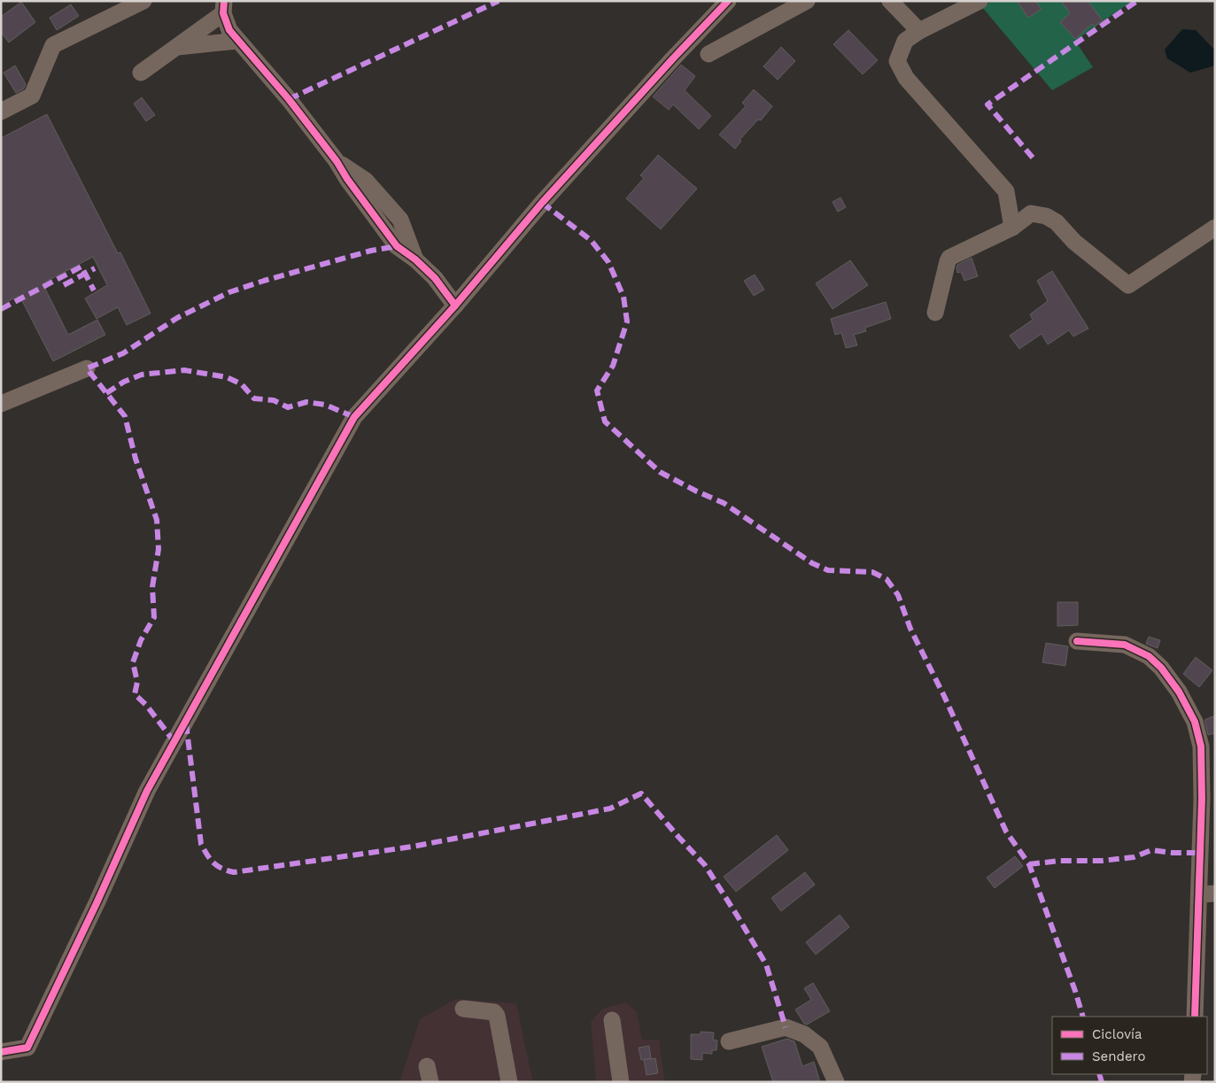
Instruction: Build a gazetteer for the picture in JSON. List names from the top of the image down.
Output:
{
  "legend": ["Ciclovía", "Sendero"]
}
